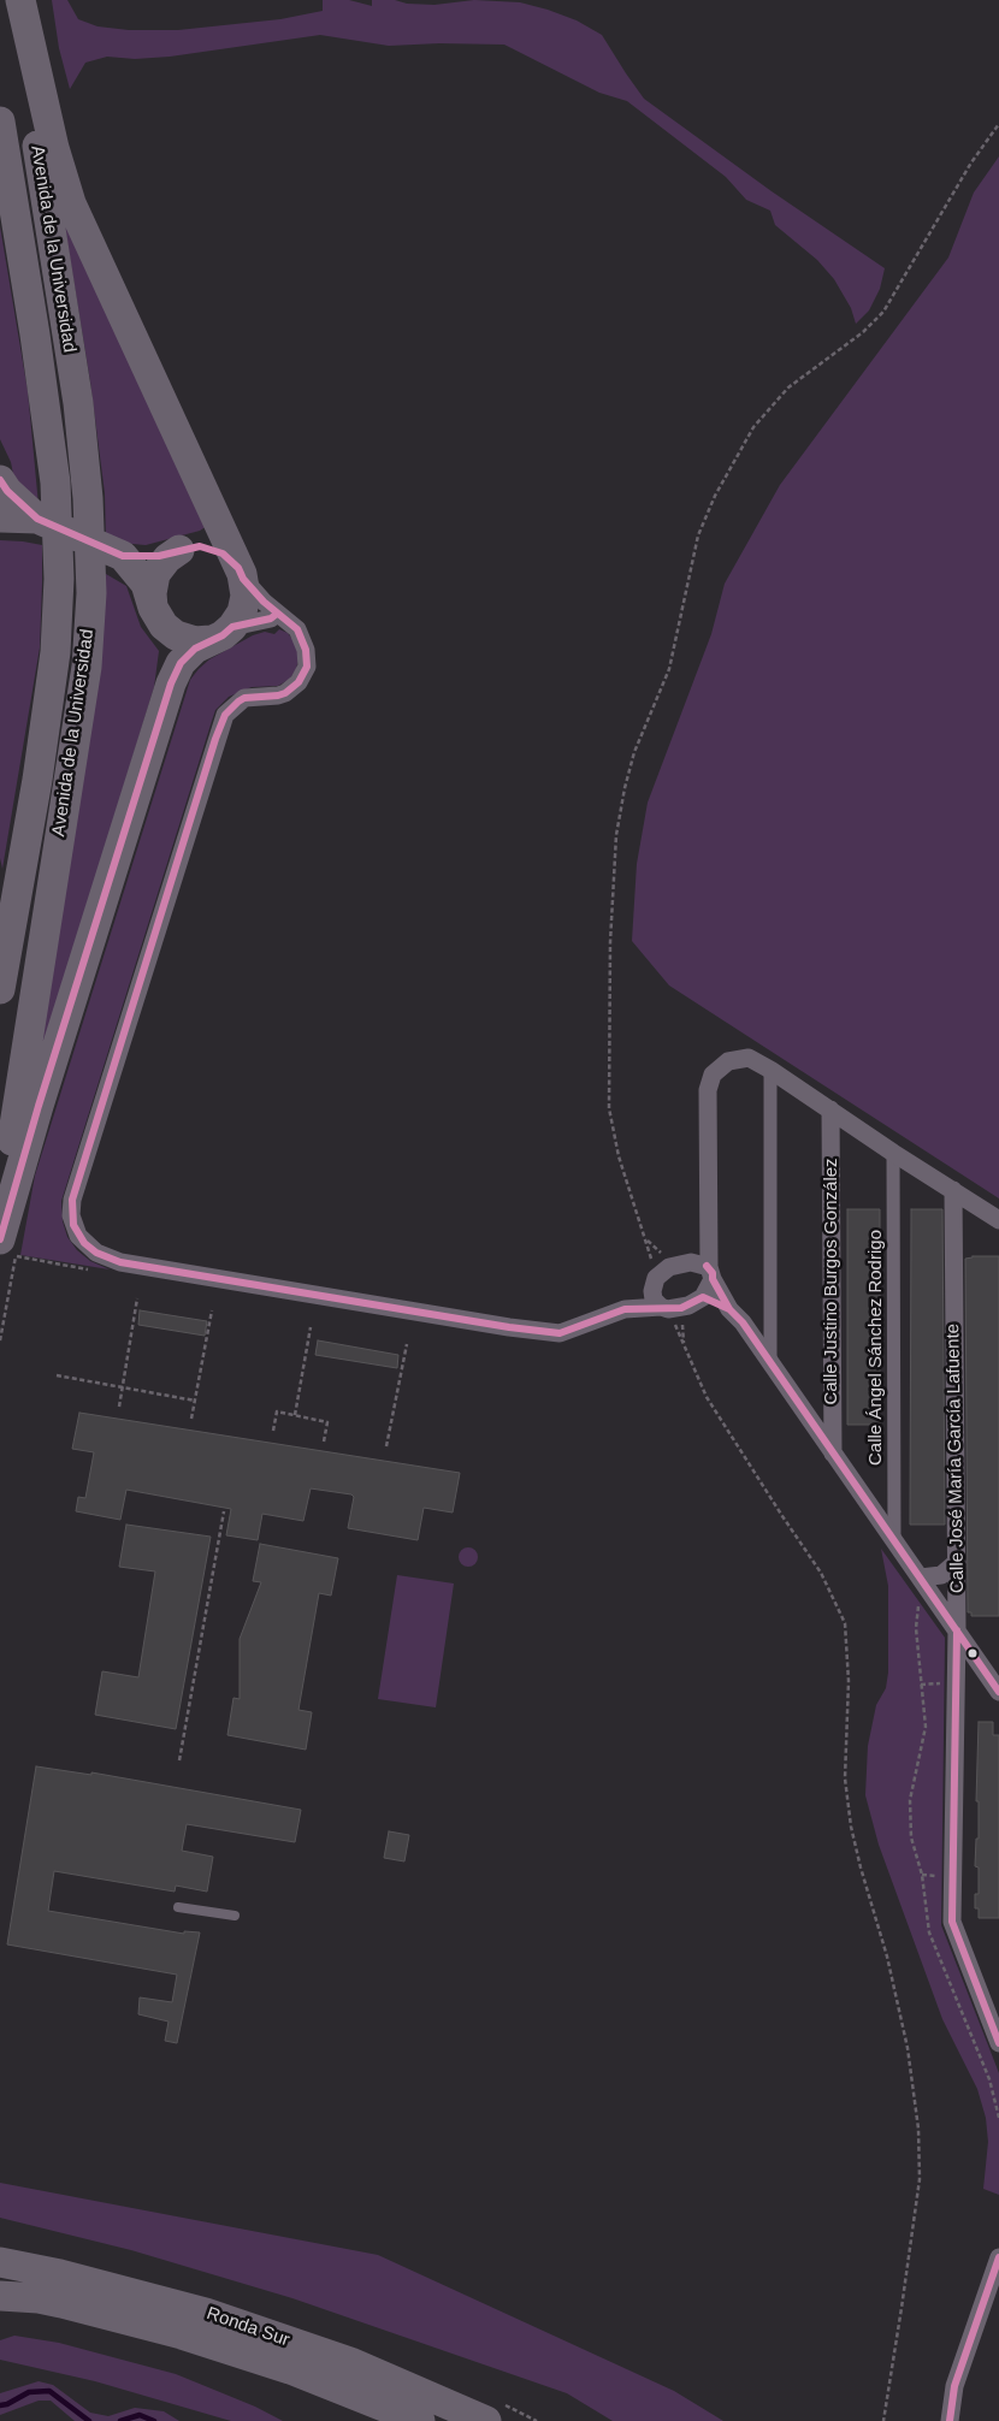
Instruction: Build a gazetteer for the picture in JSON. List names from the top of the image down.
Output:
{
  "streets": {
    "highway": ["Avenida de la Universidad", "Ronda Sur"],
    "street": ["Calle Justino Burgos González", "Calle Ángel Sánchez Rodrigo", "Calle José María García Lafuente"]
  }
}
